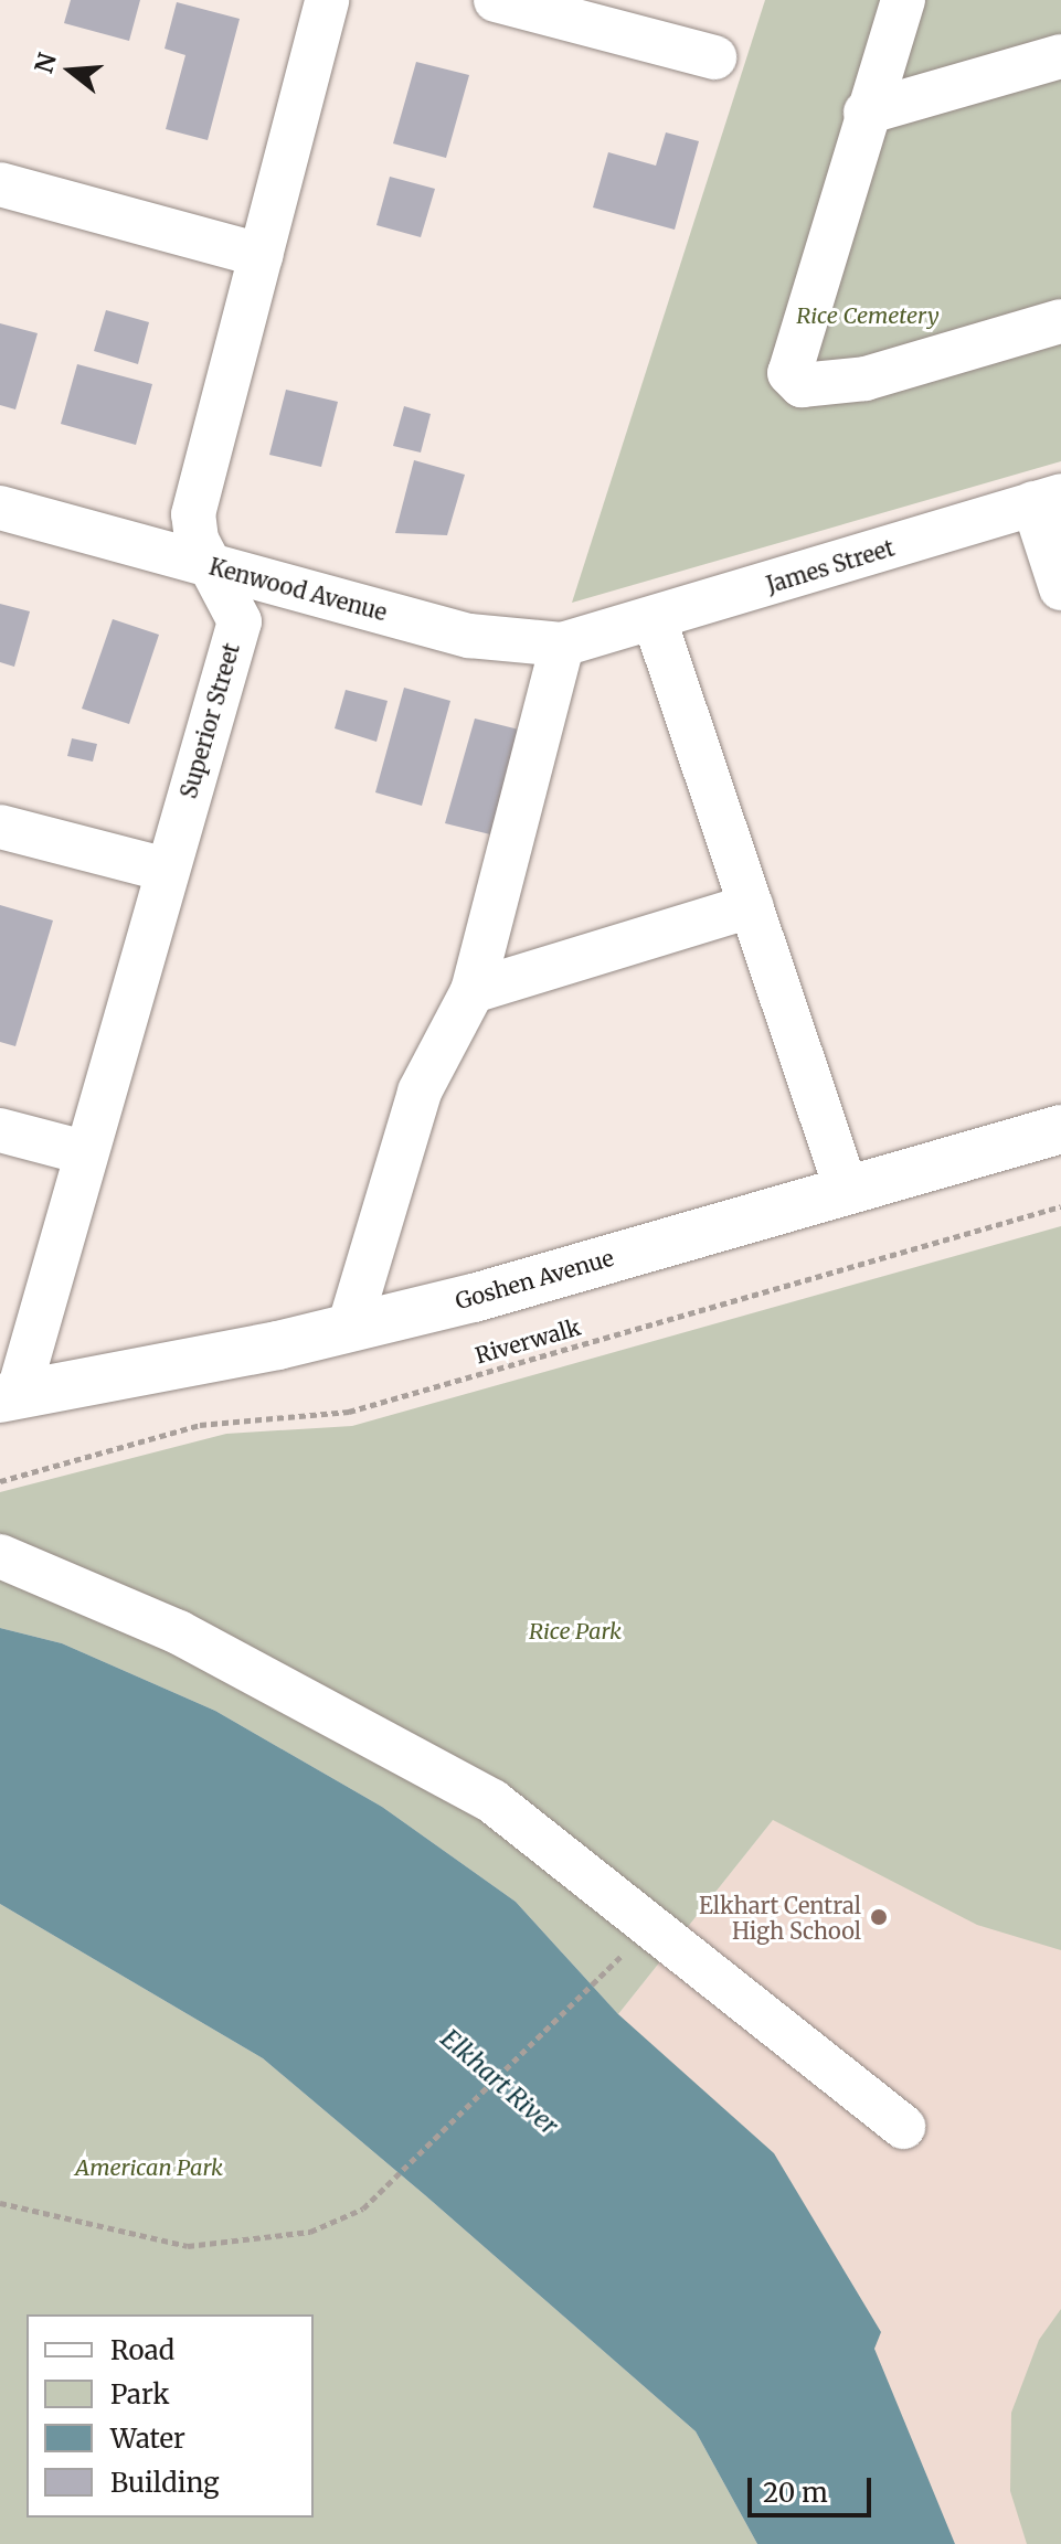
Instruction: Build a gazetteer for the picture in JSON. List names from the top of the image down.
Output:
{
  "streets": {
    "main road": ["Goshen Avenue"],
    "street": ["James Street", "Kenwood Avenue", "Superior Street"],
    "path": ["Riverwalk"]
  },
  "crossings": [
    ["James Street", "Kenwood Avenue"],
    ["Kenwood Avenue", "Superior Street"],
    ["Superior Street", "Goshen Avenue"]
  ],
  "water": ["Elkhart River"],
  "parks": ["Rice Cemetery", "Rice Park", "American Park"],
  "places": ["Elkhart Central High School"],
  "legend": [
    "Road",
    "Park",
    "Water",
    "Building"
  ],
  "scale_bar": "20 m",
  "north": "left"
}
